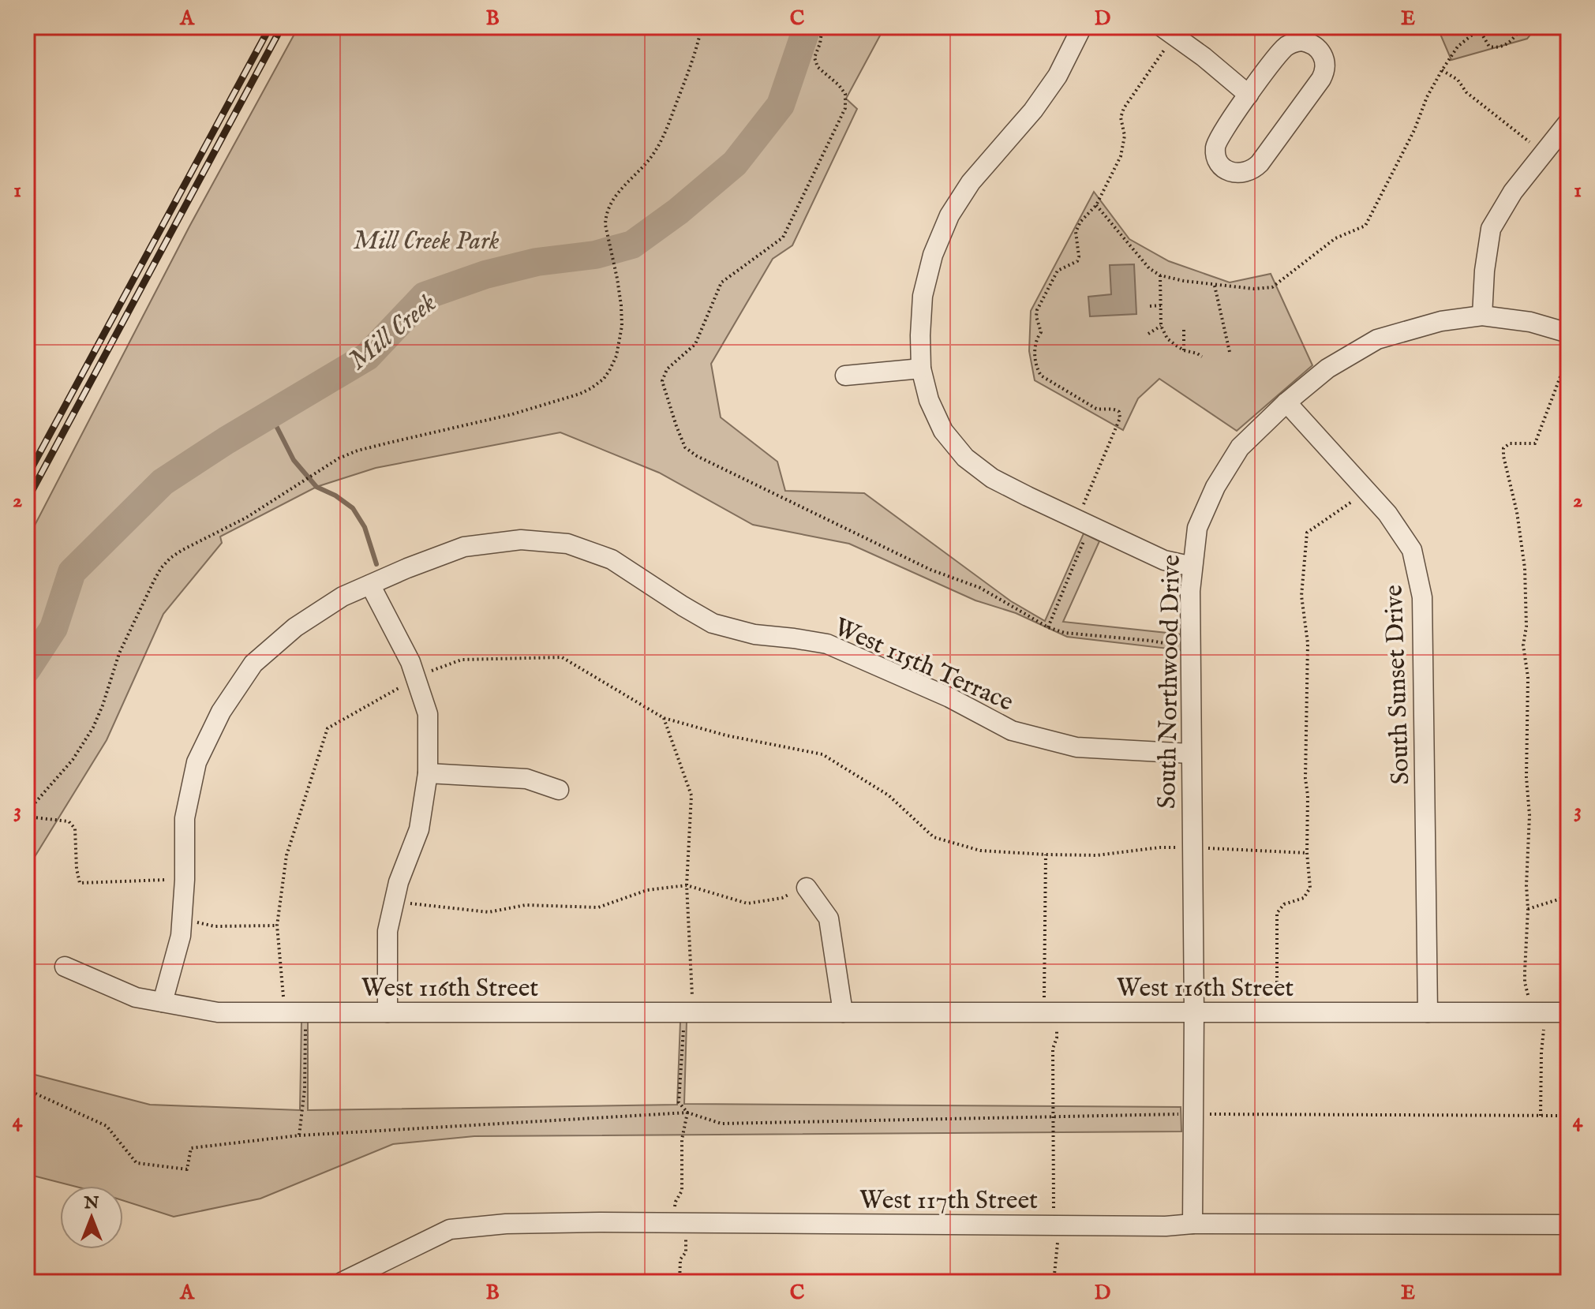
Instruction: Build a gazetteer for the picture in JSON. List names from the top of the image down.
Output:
{
  "streets": {
    "street": [
      "West 115th Terrace",
      "South Northwood Drive",
      "South Sunset Drive",
      "West 116th Street",
      "West 117th Street"
    ]
  },
  "crossings": [
    ["West 115th Terrace", "South Northwood Drive"],
    ["West 115th Terrace", "West 116th Street"],
    ["South Northwood Drive", "South Sunset Drive"],
    ["South Northwood Drive", "West 116th Street"],
    ["South Northwood Drive", "West 117th Street"],
    ["South Sunset Drive", "West 116th Street"]
  ],
  "water": ["Mill Creek"],
  "parks": ["Mill Creek Park"],
  "north": "top",
  "grid": {
    "columns": [
      "A",
      "B",
      "C",
      "D",
      "E"
    ],
    "rows": [
      "1",
      "2",
      "3",
      "4"
    ]
  }
}
